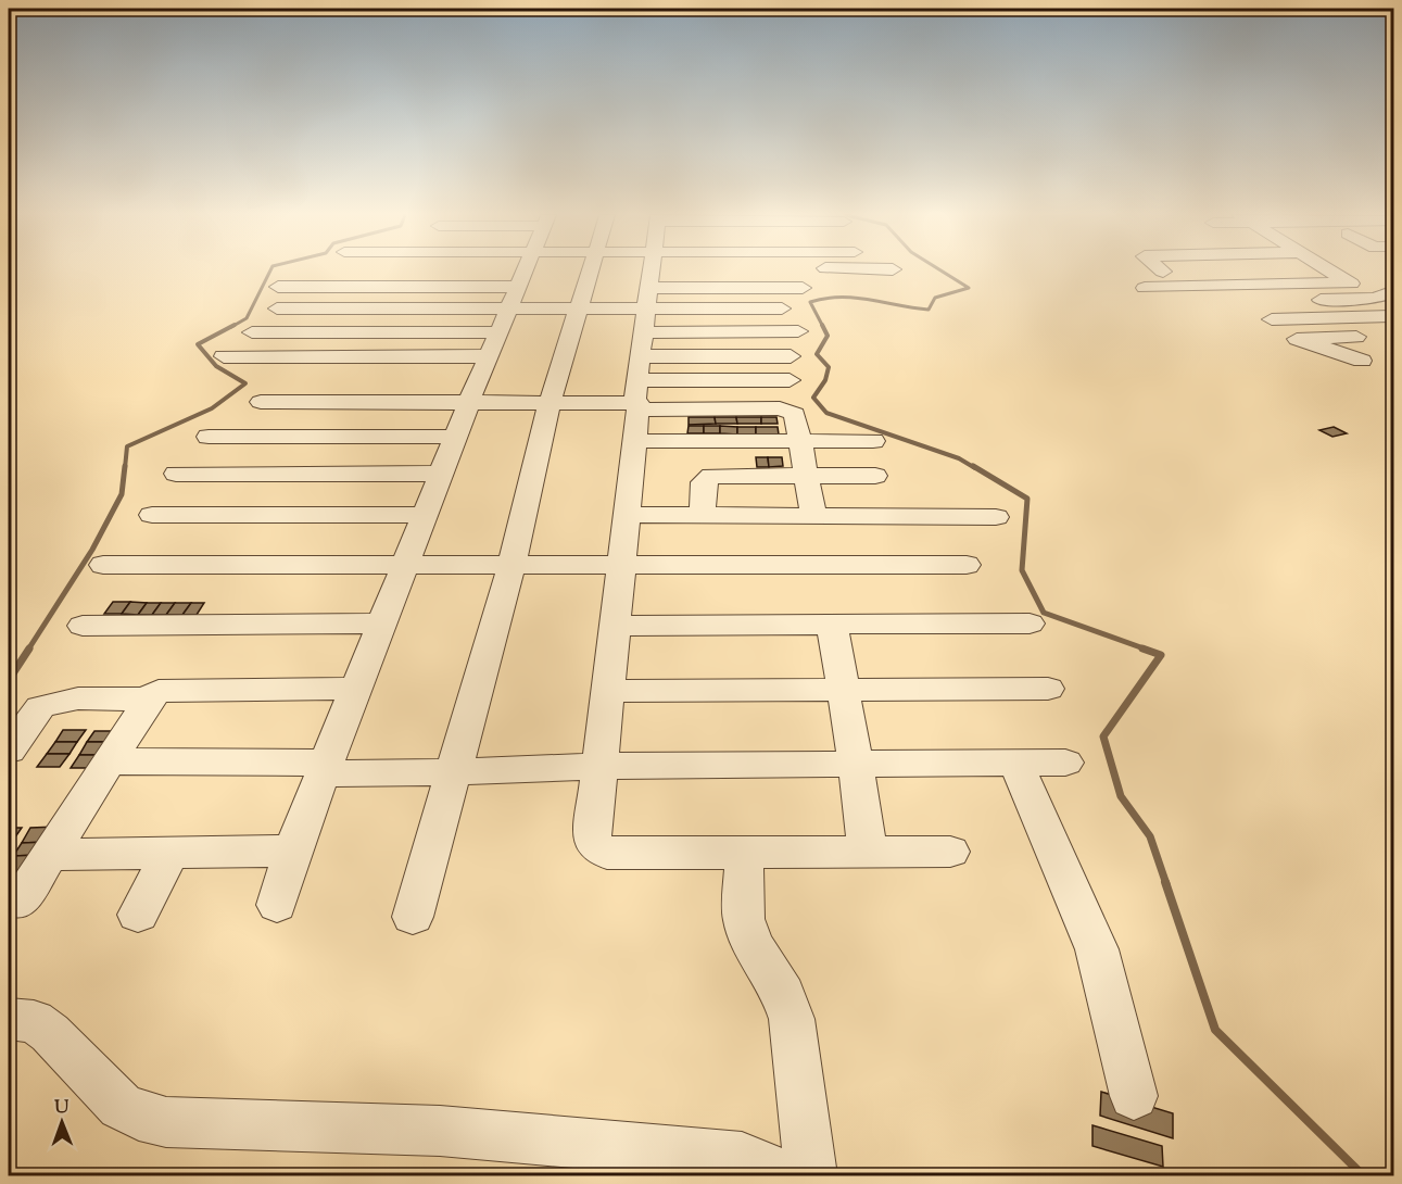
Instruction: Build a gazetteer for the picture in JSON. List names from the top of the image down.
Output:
{
  "north": "top"
}
